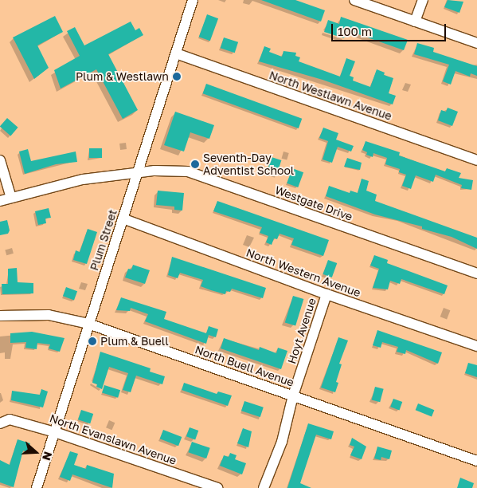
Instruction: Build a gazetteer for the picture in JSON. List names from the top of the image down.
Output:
{
  "streets": {
    "street": [
      "North Westlawn Avenue",
      "Westgate Drive",
      "Plum Street",
      "North Western Avenue",
      "Hoyt Avenue",
      "North Buell Avenue",
      "North Evanslawn Avenue"
    ]
  },
  "crossings": [
    ["North Westlawn Avenue", "Plum Street"],
    ["Westgate Drive", "Plum Street"],
    ["Plum Street", "North Western Avenue"],
    ["Plum Street", "North Buell Avenue"],
    ["Plum Street", "North Evanslawn Avenue"],
    ["North Western Avenue", "Hoyt Avenue"],
    ["Hoyt Avenue", "North Buell Avenue"]
  ],
  "places": ["Plum & Westlawn", "Seventh-Day Adventist School", "Plum & Buell"],
  "scale_bar": "100 m",
  "north": "right"
}
